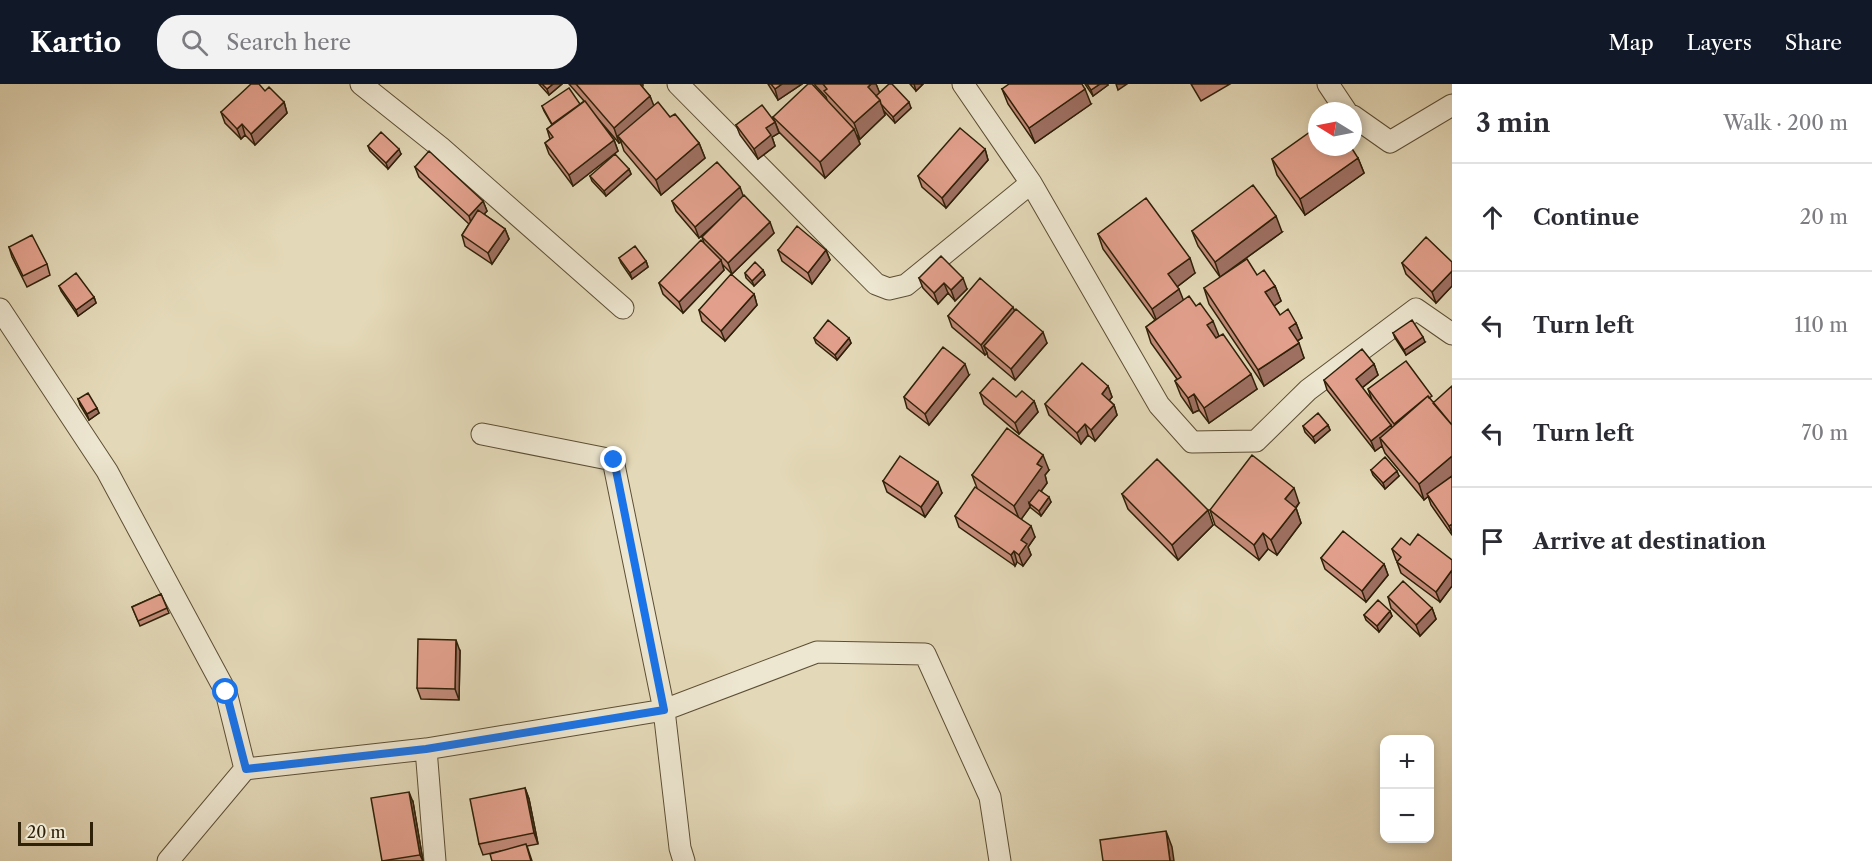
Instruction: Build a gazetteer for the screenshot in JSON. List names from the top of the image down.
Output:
{
  "scale_bar": "20 m",
  "north": "left",
  "page": {
    "header": "Kartio",
    "search": "Search here",
    "nav": ["Map", "Layers", "Share"],
    "heading": ["3 min", "Walk · 200 m"],
    "list": [
      ["Continue", "20 m"],
      ["Turn left", "110 m"],
      ["Turn left", "70 m"],
      "Arrive at destination"
    ],
    "map_buttons": ["+", "−"],
    "scale": "20 m"
  }
}
